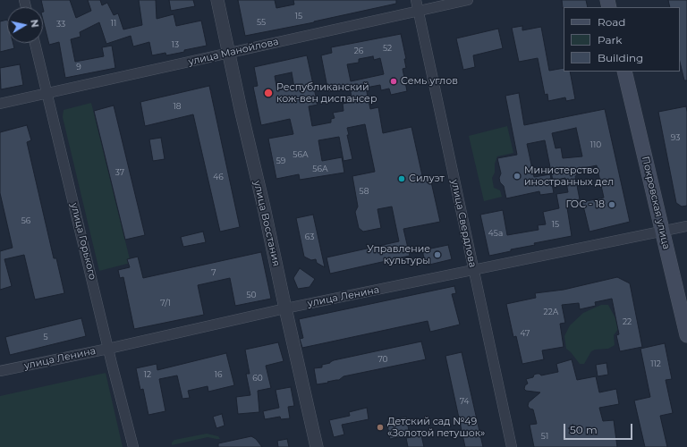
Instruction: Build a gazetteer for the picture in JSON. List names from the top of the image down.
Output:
{
  "streets": {
    "main road": ["Покровская улица"],
    "street": [
      "улица Манойлова",
      "улица Восстания",
      "улица Свердлова",
      "улица Горького",
      "улица Ленина"
    ]
  },
  "crossings": [
    ["улица Манойлова", "улица Восстания"],
    ["улица Манойлова", "улица Свердлова"],
    ["улица Манойлова", "улица Горького"],
    ["Покровская улица", "улица Ленина"],
    ["улица Восстания", "улица Ленина"],
    ["улица Свердлова", "улица Ленина"],
    ["улица Горького", "улица Ленина"]
  ],
  "places": [
    "Семь углов",
    "Республиканский кож-вен диспансер",
    "Министерство иностранных дел",
    "Силуэт",
    "ГОС - 18",
    "Управление культуры",
    "Детский сад №49 «Золотой петушок»"
  ],
  "house_numbers": [
    "15",
    "55",
    "11",
    "33",
    "13",
    "52",
    "26",
    "9",
    "18",
    "93",
    "110",
    "56А",
    "59",
    "56А",
    "37",
    "46",
    "58",
    "56",
    "15",
    "45а",
    "63",
    "7",
    "50",
    "7/1",
    "22А",
    "22",
    "47",
    "5",
    "70",
    "112",
    "12",
    "16",
    "60",
    "74",
    "51"
  ],
  "legend": ["Road", "Park", "Building"],
  "scale_bar": "50 m",
  "north": "right"
}
